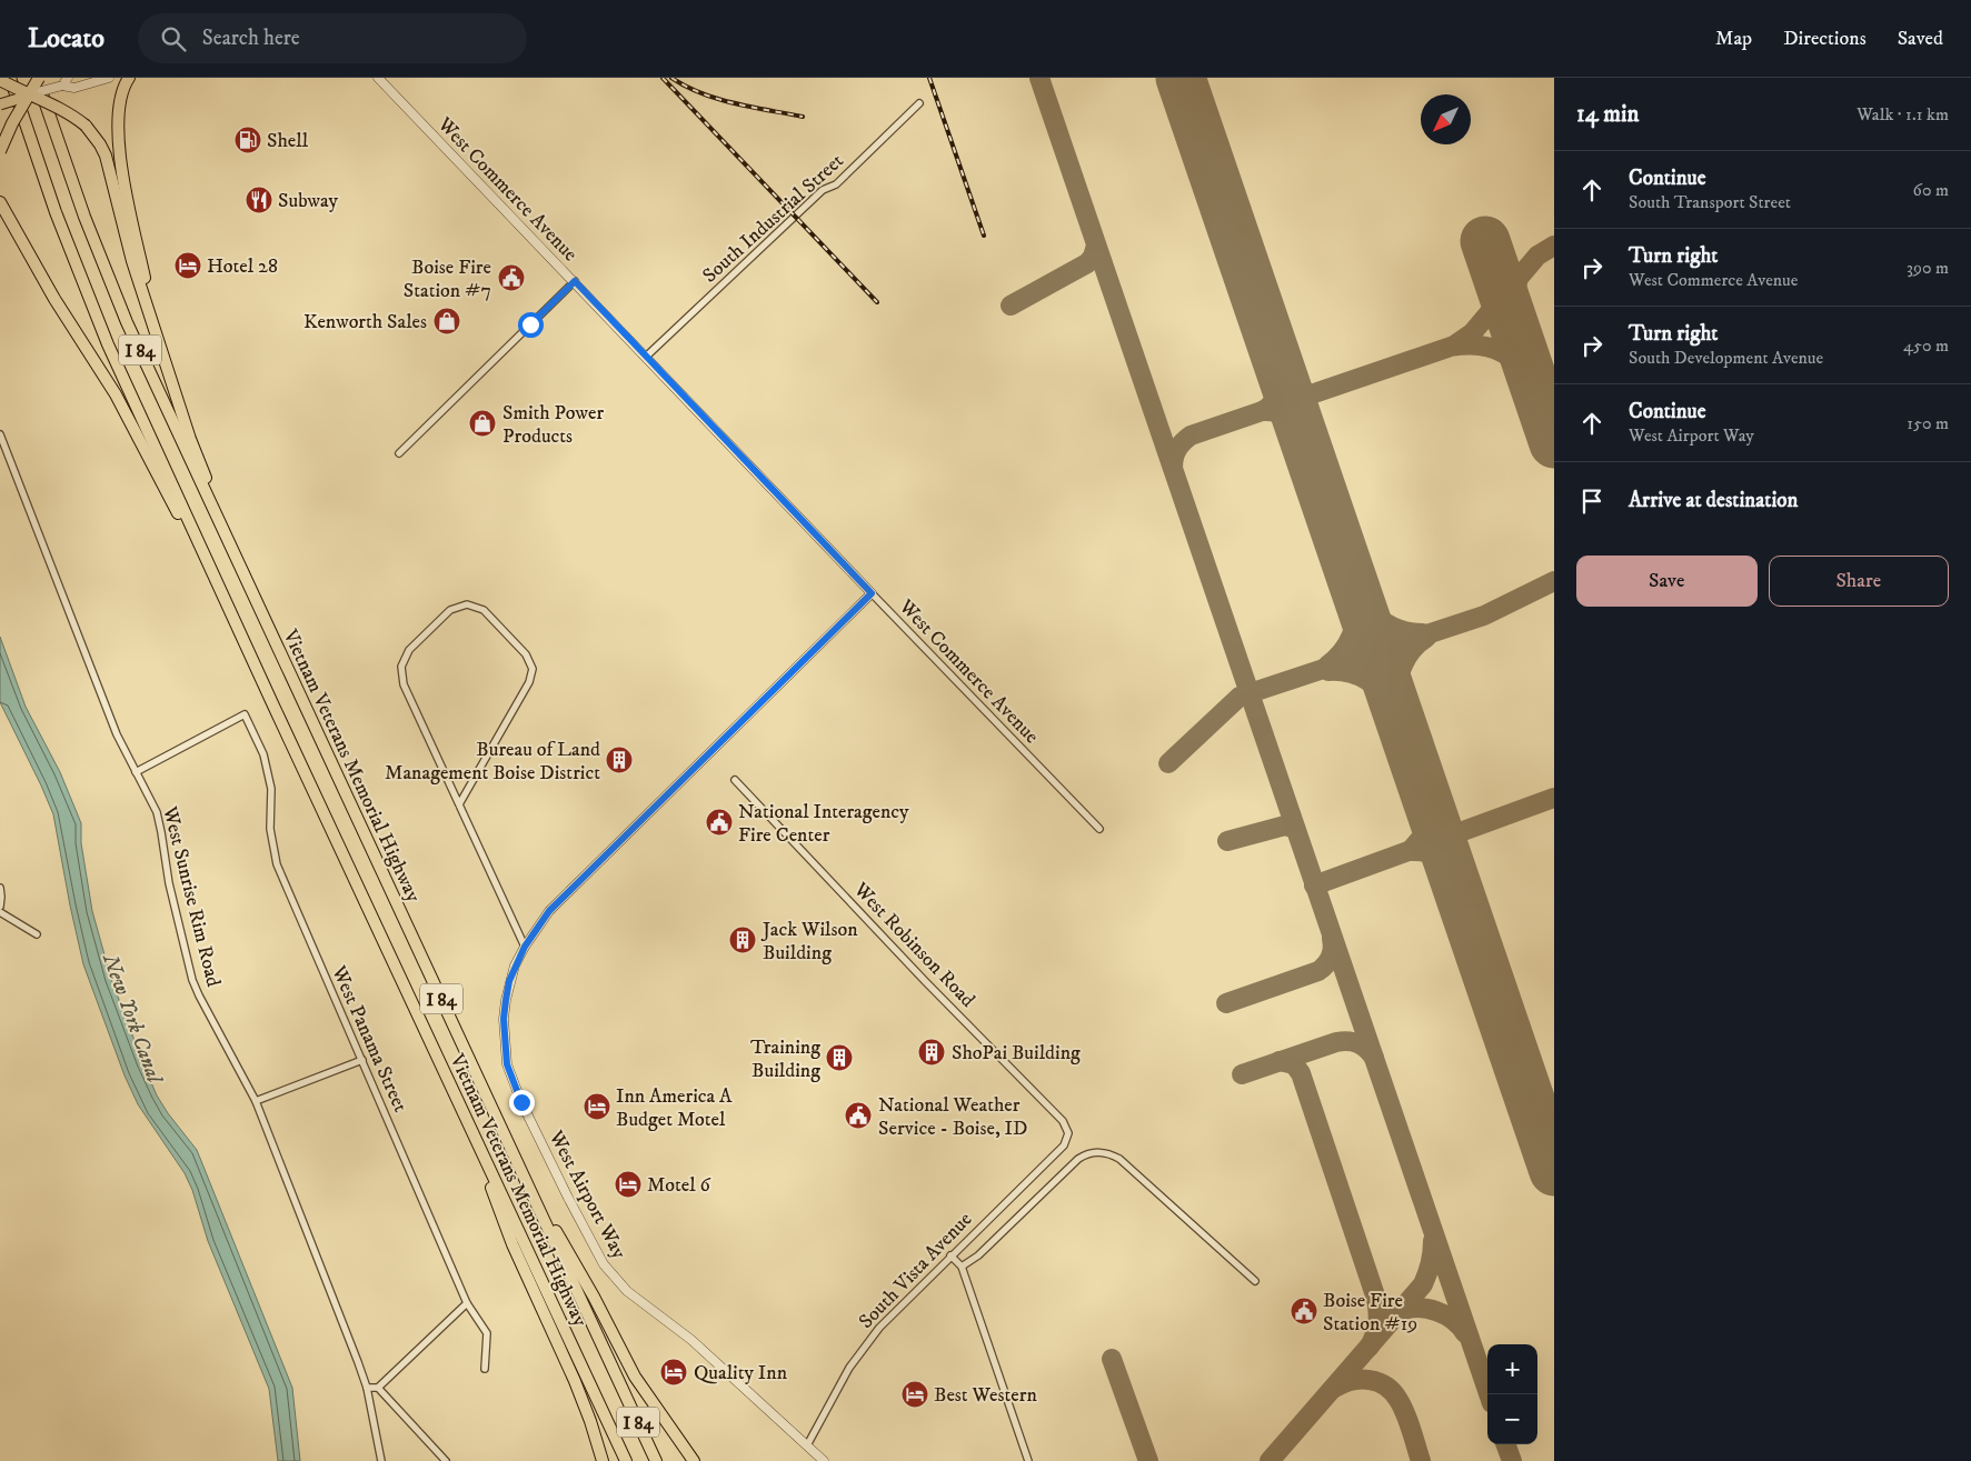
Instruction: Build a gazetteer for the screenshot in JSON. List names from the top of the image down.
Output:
{
  "streets": {
    "highway": ["I 84", "Vietnam Veterans Memorial Highway"],
    "street": [
      "West Commerce Avenue",
      "South Industrial Street",
      "West Sunrise Rim Road",
      "West Robinson Road",
      "West Panama Street",
      "West Airport Way",
      "South Vista Avenue"
    ]
  },
  "crossings": [
    ["West Commerce Avenue", "South Industrial Street"],
    ["West Commerce Avenue", "West Airport Way"],
    ["West Sunrise Rim Road", "West Panama Street"],
    ["West Robinson Road", "South Vista Avenue"],
    ["West Airport Way", "South Vista Avenue"]
  ],
  "water": ["New York Canal"],
  "places": {
    "fuel station": ["Shell"],
    "restaurant": ["Subway"],
    "hotel": [
      "Hotel 28",
      "Inn America A Budget Motel",
      "Motel 6",
      "Quality Inn",
      "Best Western"
    ],
    "public building": [
      "Boise Fire Station #7",
      "National Interagency Fire Center",
      "National Weather Service - Boise, ID",
      "Boise Fire Station #19"
    ],
    "shop": ["Kenworth Sales", "Smith Power Products"],
    "building": [
      "Bureau of Land Management Boise District",
      "Jack Wilson Building",
      "ShoPai Building",
      "Training Building"
    ]
  },
  "north": "bottom left",
  "page": {
    "header": "Locato",
    "search": "Search here",
    "nav": ["Map", "Directions", "Saved"],
    "heading": ["14 min", "Walk · 1.1 km"],
    "list": [
      ["Continue", "South Transport Street", "60 m"],
      ["Turn right", "West Commerce Avenue", "390 m"],
      ["Turn right", "South Development Avenue", "450 m"],
      ["Continue", "West Airport Way", "150 m"],
      "Arrive at destination"
    ],
    "buttons": ["Save", "Share"],
    "map_buttons": ["+", "−"]
  }
}
